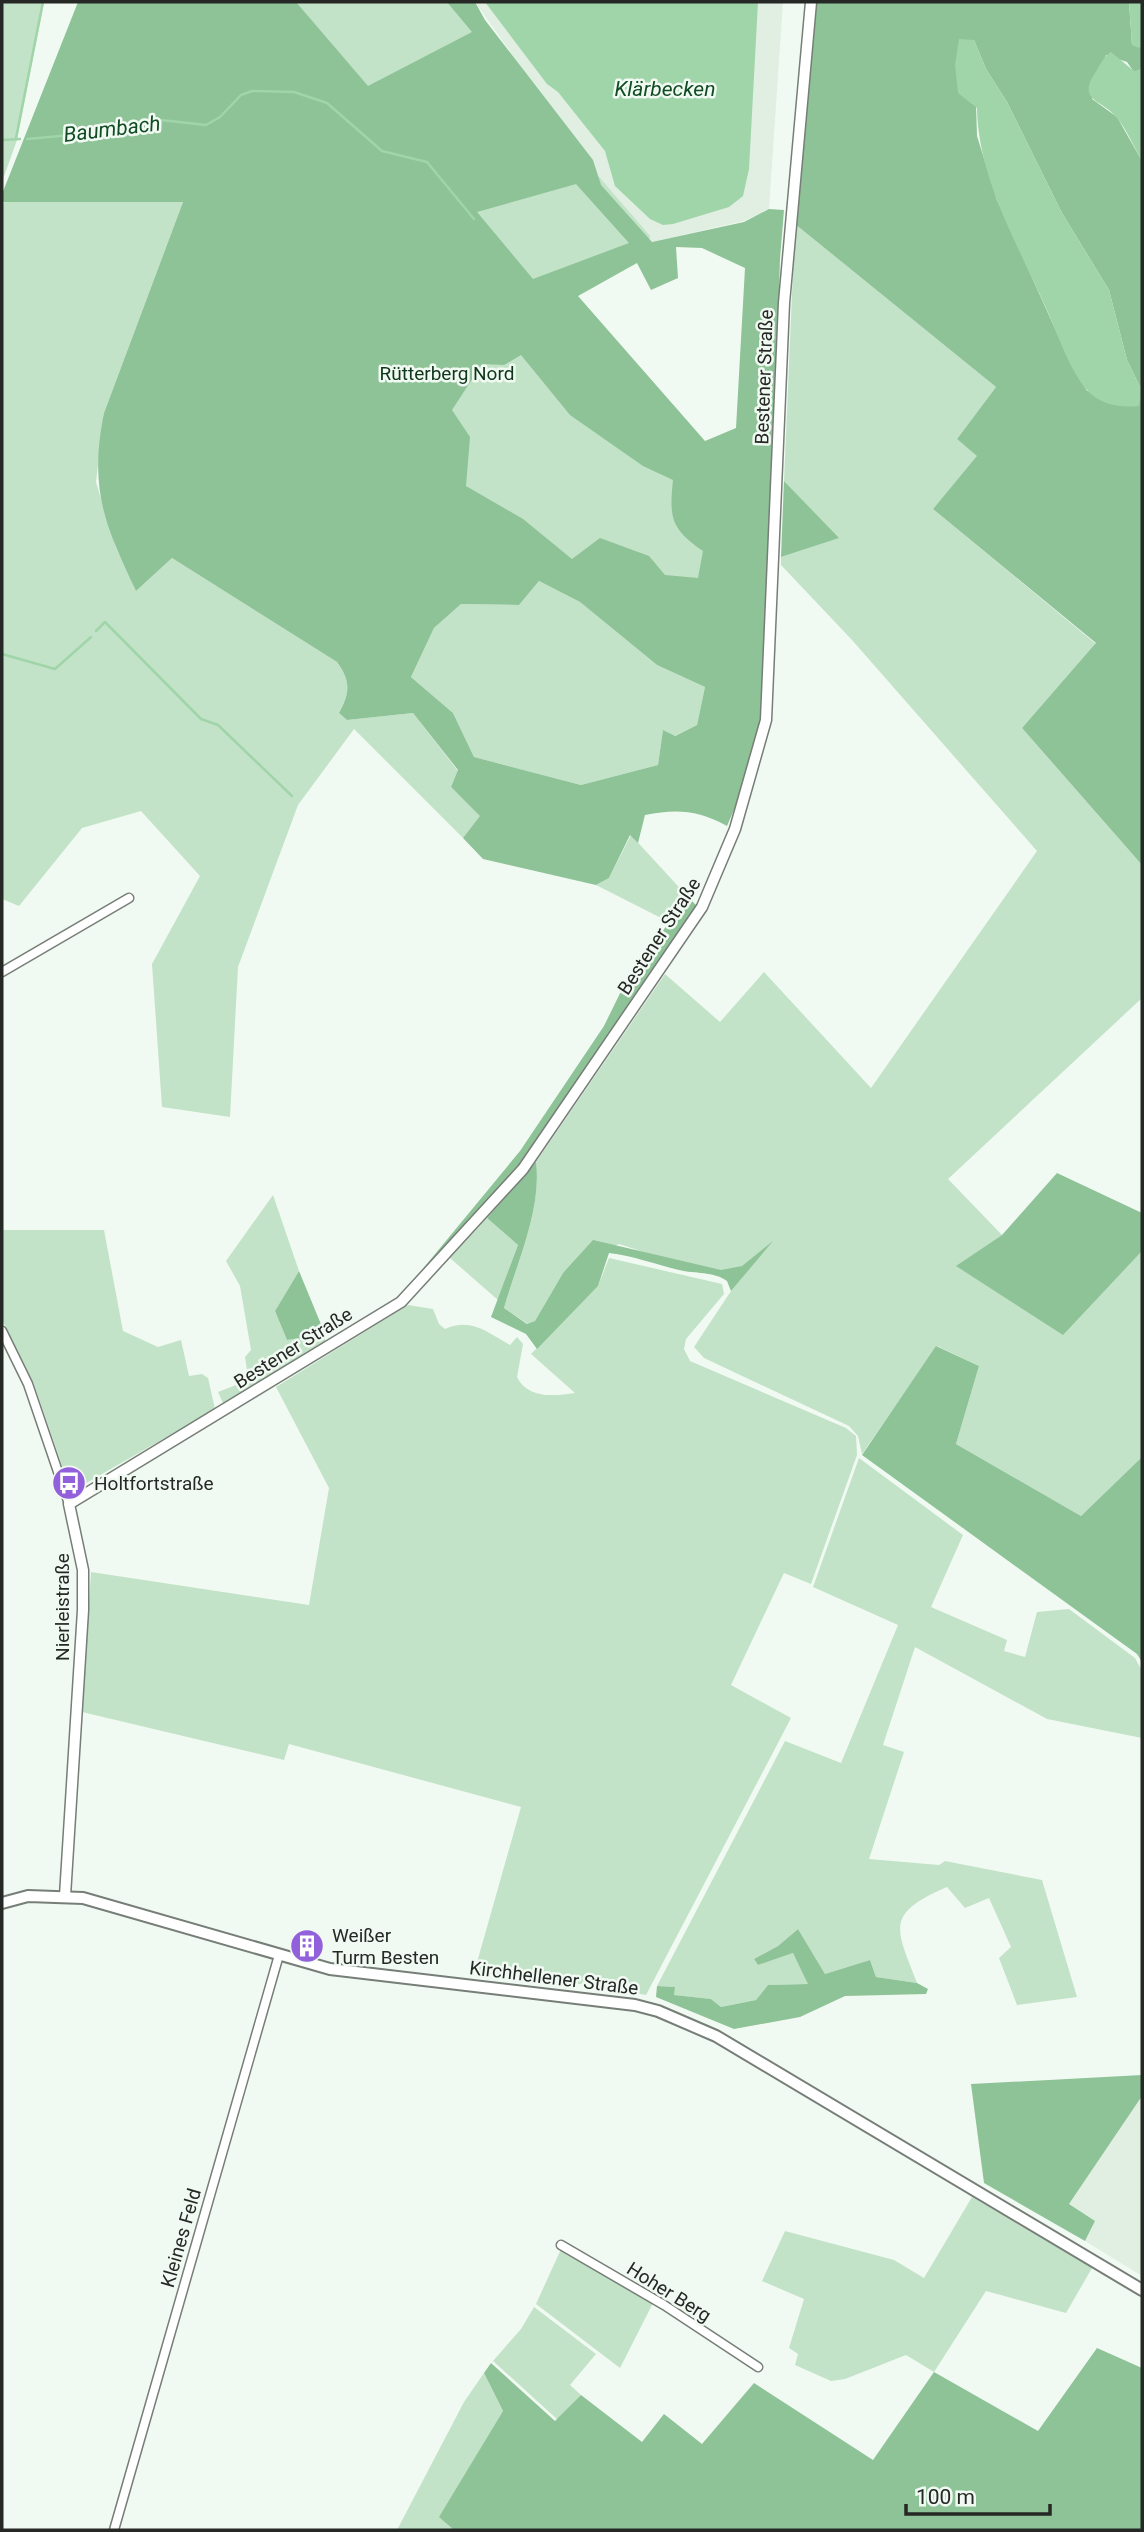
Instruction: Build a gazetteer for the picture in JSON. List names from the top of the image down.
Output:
{
  "streets": {
    "main road": ["Kirchhellener Straße"],
    "street": [
      "Bestener Straße",
      "Nierleistraße",
      "Kleines Feld",
      "Hoher Berg"
    ]
  },
  "crossings": [
    ["Bestener Straße", "Nierleistraße"],
    ["Nierleistraße", "Kirchhellener Straße"],
    ["Kirchhellener Straße", "Kleines Feld"]
  ],
  "water": ["Klärbecken", "Baumbach"],
  "parks": ["Rütterberg Nord"],
  "places": {
    "bus stop": ["Holtfortstraße"],
    "building": ["Weißer Turm Besten"]
  },
  "scale_bar": "100 m"
}
